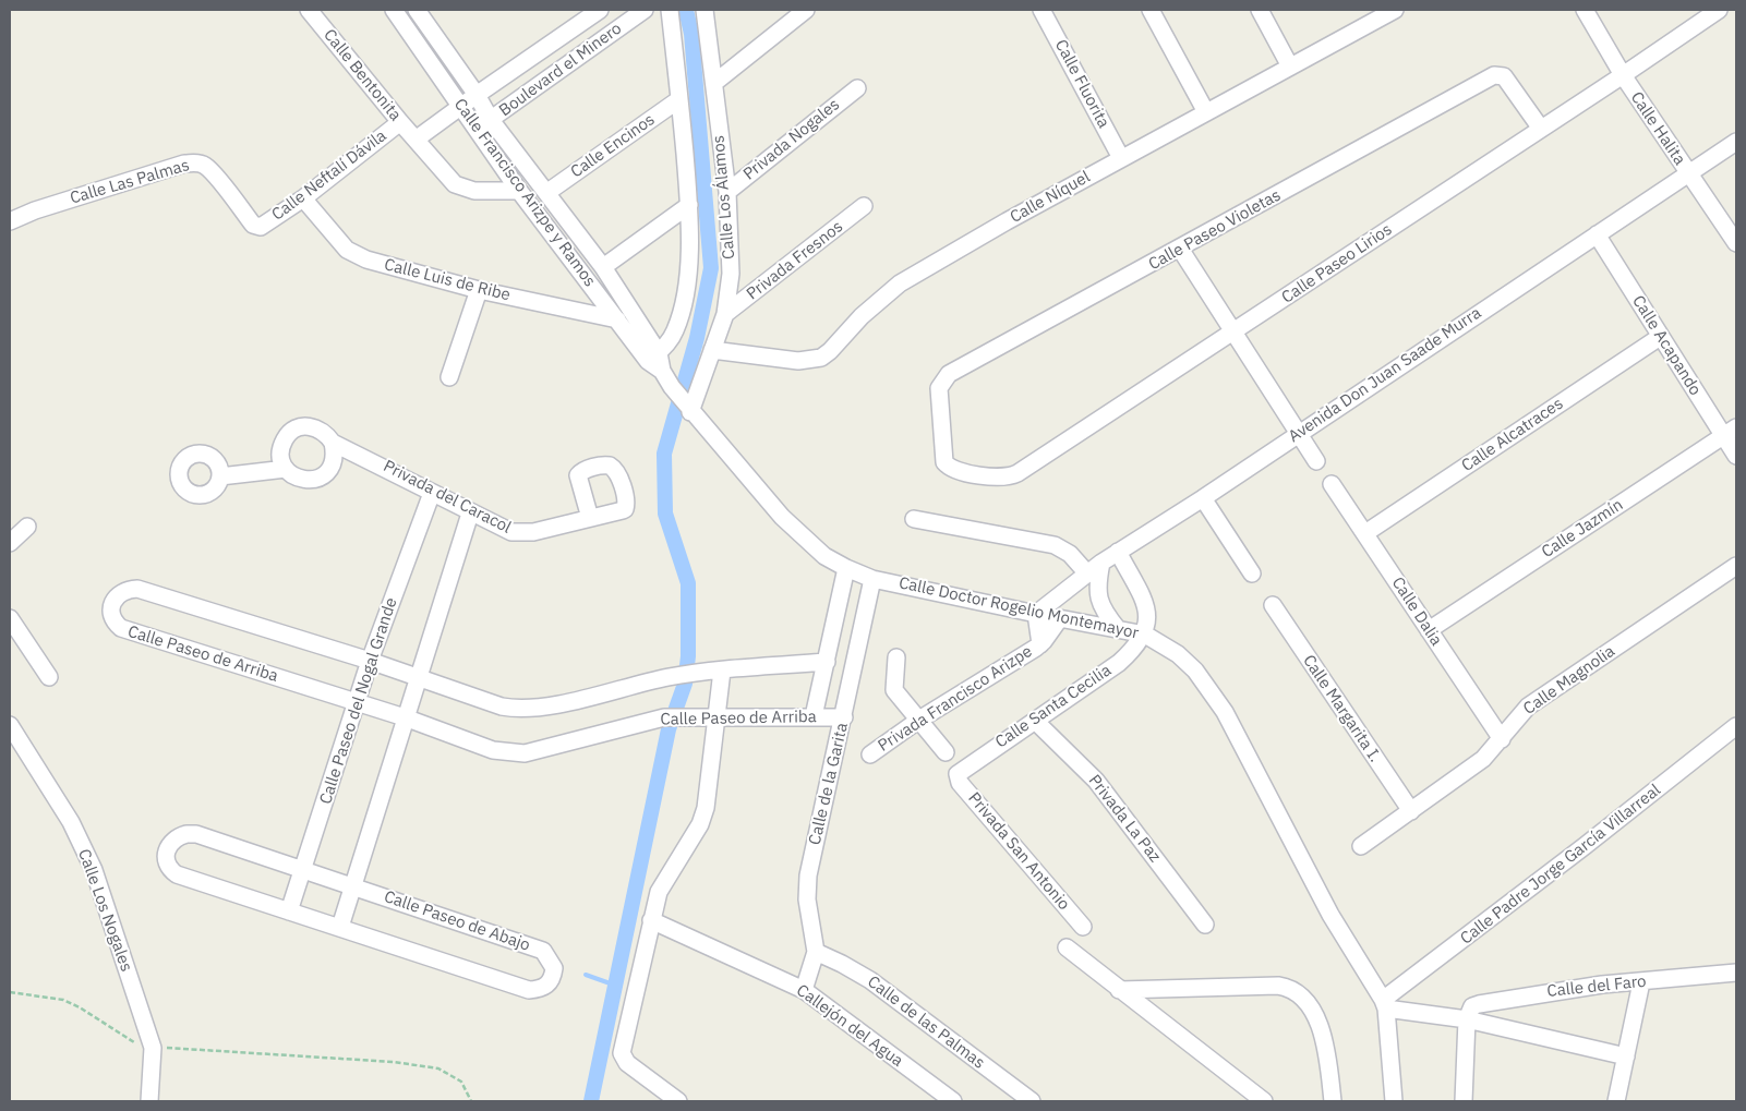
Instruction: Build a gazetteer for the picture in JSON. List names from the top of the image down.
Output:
{
  "streets": {
    "street": [
      "Boulevard el Minero",
      "Calle Bentonita",
      "Calle Fluorita",
      "Calle Halita",
      "Privada Nogales",
      "Calle Encinos",
      "Calle Neftalí Dávila",
      "Calle Las Palmas",
      "Calle Francisco Arizpe y Ramos",
      "Calle Los Álamos",
      "Calle Níquel",
      "Calle Paseo Violetas",
      "Privada Fresnos",
      "Calle Paseo Lirios",
      "Calle Luis de Ribe",
      "Calle Acapando",
      "Avenida Don Juan Saade Murra",
      "Calle Alcatraces",
      "Privada del Caracol",
      "Calle Jazmín",
      "Calle Doctor Rogelio Montemayor",
      "Calle Dalia",
      "Calle Paseo de Arriba",
      "Calle Magnolia",
      "Privada Francisco Arizpe",
      "Calle Paseo del Nogal Grande",
      "Calle Santa Cecilia",
      "Calle Margarita I.",
      "Calle de la Garita",
      "Privada La Paz",
      "Privada San Antonio",
      "Calle Padre Jorge García Villarreal",
      "Calle Los Nogales",
      "Calle Paseo de Abajo",
      "Calle del Faro",
      "Calle de las Palmas",
      "Callejón del Agua"
    ]
  },
  "crossings": [
    ["Boulevard el Minero", "Calle Francisco Arizpe y Ramos"],
    ["Calle Bentonita", "Calle Neftalí Dávila"],
    ["Calle Bentonita", "Calle Francisco Arizpe y Ramos"],
    ["Calle Fluorita", "Calle Níquel"],
    ["Calle Halita", "Calle Paseo Lirios"],
    ["Calle Halita", "Avenida Don Juan Saade Murra"],
    ["Privada Nogales", "Calle Los Álamos"],
    ["Calle Encinos", "Calle Francisco Arizpe y Ramos"],
    ["Calle Neftalí Dávila", "Calle Las Palmas"],
    ["Calle Neftalí Dávila", "Calle Luis de Ribe"],
    ["Calle Francisco Arizpe y Ramos", "Calle Los Álamos"],
    ["Calle Francisco Arizpe y Ramos", "Calle Luis de Ribe"],
    ["Calle Francisco Arizpe y Ramos", "Calle Doctor Rogelio Montemayor"],
    ["Calle Los Álamos", "Calle Níquel"],
    ["Calle Los Álamos", "Privada Fresnos"],
    ["Calle Los Álamos", "Calle Doctor Rogelio Montemayor"],
    ["Calle Paseo Violetas", "Calle Paseo Lirios"],
    ["Calle Acapando", "Avenida Don Juan Saade Murra"],
    ["Calle Acapando", "Calle Alcatraces"],
    ["Calle Acapando", "Calle Jazmín"],
    ["Avenida Don Juan Saade Murra", "Calle Doctor Rogelio Montemayor"],
    ["Avenida Don Juan Saade Murra", "Privada Francisco Arizpe"],
    ["Calle Alcatraces", "Calle Dalia"],
    ["Privada del Caracol", "Calle Paseo del Nogal Grande"],
    ["Calle Jazmín", "Calle Dalia"],
    ["Calle Doctor Rogelio Montemayor", "Privada Francisco Arizpe"],
    ["Calle Doctor Rogelio Montemayor", "Calle Santa Cecilia"],
    ["Calle Doctor Rogelio Montemayor", "Calle de la Garita"],
    ["Calle Doctor Rogelio Montemayor", "Calle Padre Jorge García Villarreal"],
    ["Calle Dalia", "Calle Magnolia"],
    ["Calle Paseo de Arriba", "Calle Paseo del Nogal Grande"],
    ["Calle Paseo de Arriba", "Calle de la Garita"],
    ["Calle Magnolia", "Calle Margarita I."],
    ["Calle Paseo del Nogal Grande", "Calle Paseo de Abajo"],
    ["Calle Santa Cecilia", "Privada La Paz"],
    ["Calle Santa Cecilia", "Privada San Antonio"],
    ["Calle de la Garita", "Calle de las Palmas"],
    ["Calle de la Garita", "Callejón del Agua"]
  ]
}
